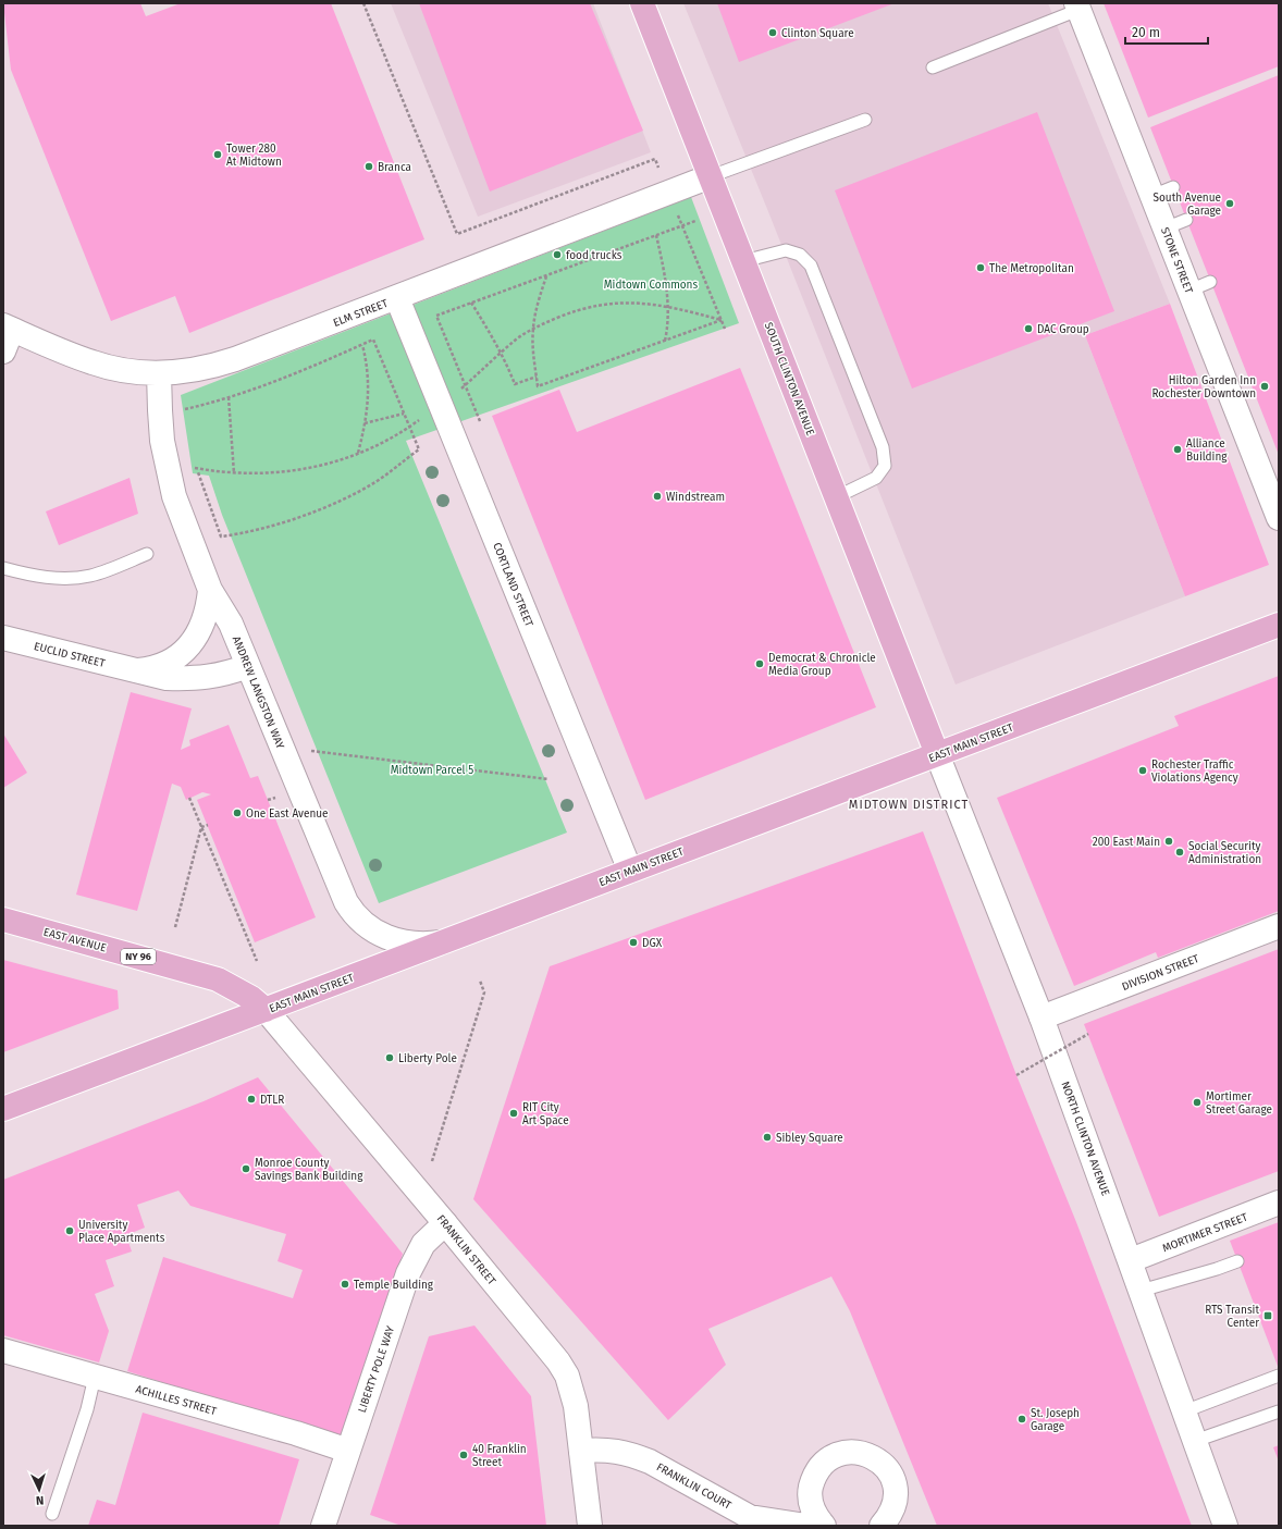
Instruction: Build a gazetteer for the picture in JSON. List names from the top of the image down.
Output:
{
  "streets": {
    "main road": [
      "SOUTH CLINTON AVENUE",
      "EAST MAIN STREET",
      "EAST AVENUE",
      "NY 96"
    ],
    "street": [
      "STONE STREET",
      "ELM STREET",
      "CORTLAND STREET",
      "EUCLID STREET",
      "ANDREW LANGSTON WAY",
      "DIVISION STREET",
      "NORTH CLINTON AVENUE",
      "MORTIMER STREET",
      "FRANKLIN STREET",
      "LIBERTY POLE WAY",
      "ACHILLES STREET",
      "FRANKLIN COURT"
    ]
  },
  "crossings": [
    ["ELM STREET", "SOUTH CLINTON AVENUE"],
    ["ELM STREET", "CORTLAND STREET"],
    ["ELM STREET", "ANDREW LANGSTON WAY"],
    ["SOUTH CLINTON AVENUE", "EAST MAIN STREET"],
    ["SOUTH CLINTON AVENUE", "NORTH CLINTON AVENUE"],
    ["CORTLAND STREET", "EAST MAIN STREET"],
    ["EUCLID STREET", "ANDREW LANGSTON WAY"],
    ["ANDREW LANGSTON WAY", "EAST MAIN STREET"],
    ["EAST MAIN STREET", "EAST AVENUE"],
    ["EAST MAIN STREET", "NORTH CLINTON AVENUE"],
    ["EAST MAIN STREET", "FRANKLIN STREET"],
    ["EAST AVENUE", "FRANKLIN STREET"],
    ["DIVISION STREET", "NORTH CLINTON AVENUE"],
    ["NORTH CLINTON AVENUE", "MORTIMER STREET"],
    ["FRANKLIN STREET", "LIBERTY POLE WAY"],
    ["FRANKLIN STREET", "FRANKLIN COURT"],
    ["LIBERTY POLE WAY", "ACHILLES STREET"]
  ],
  "districts": ["MIDTOWN DISTRICT"],
  "parks": ["Midtown Commons", "Midtown Parcel 5"],
  "places": {
    "other": [
      "Clinton Square",
      "Tower 280 At Midtown",
      "Branca",
      "South Avenue Garage",
      "food trucks",
      "The Metropolitan",
      "DAC Group",
      "Hilton Garden Inn Rochester Downtown",
      "Alliance Building",
      "Windstream",
      "Democrat & Chronicle Media Group",
      "Rochester Traffic Violations Agency",
      "One East Avenue",
      "200 East Main",
      "Social Security Administration",
      "DGX",
      "Liberty Pole",
      "DTLR",
      "Mortimer Street Garage",
      "RIT City Art Space",
      "Sibley Square",
      "Monroe County Savings Bank Building",
      "University Place Apartments",
      "Temple Building",
      "St. Joseph Garage",
      "40 Franklin Street"
    ],
    "transit": ["RTS Transit Center"]
  },
  "scale_bar": "20 m",
  "north": "bottom"
}
